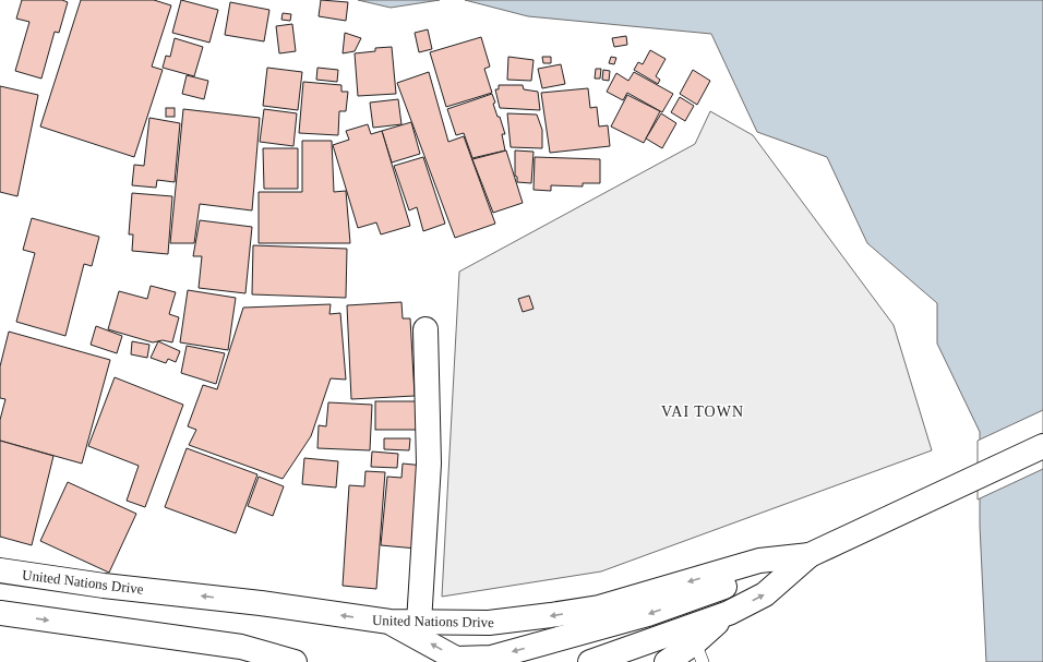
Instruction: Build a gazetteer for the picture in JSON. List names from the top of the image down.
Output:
{
  "streets": {
    "main road": ["United Nations Drive"]
  },
  "districts": ["VAI TOWN"]
}
